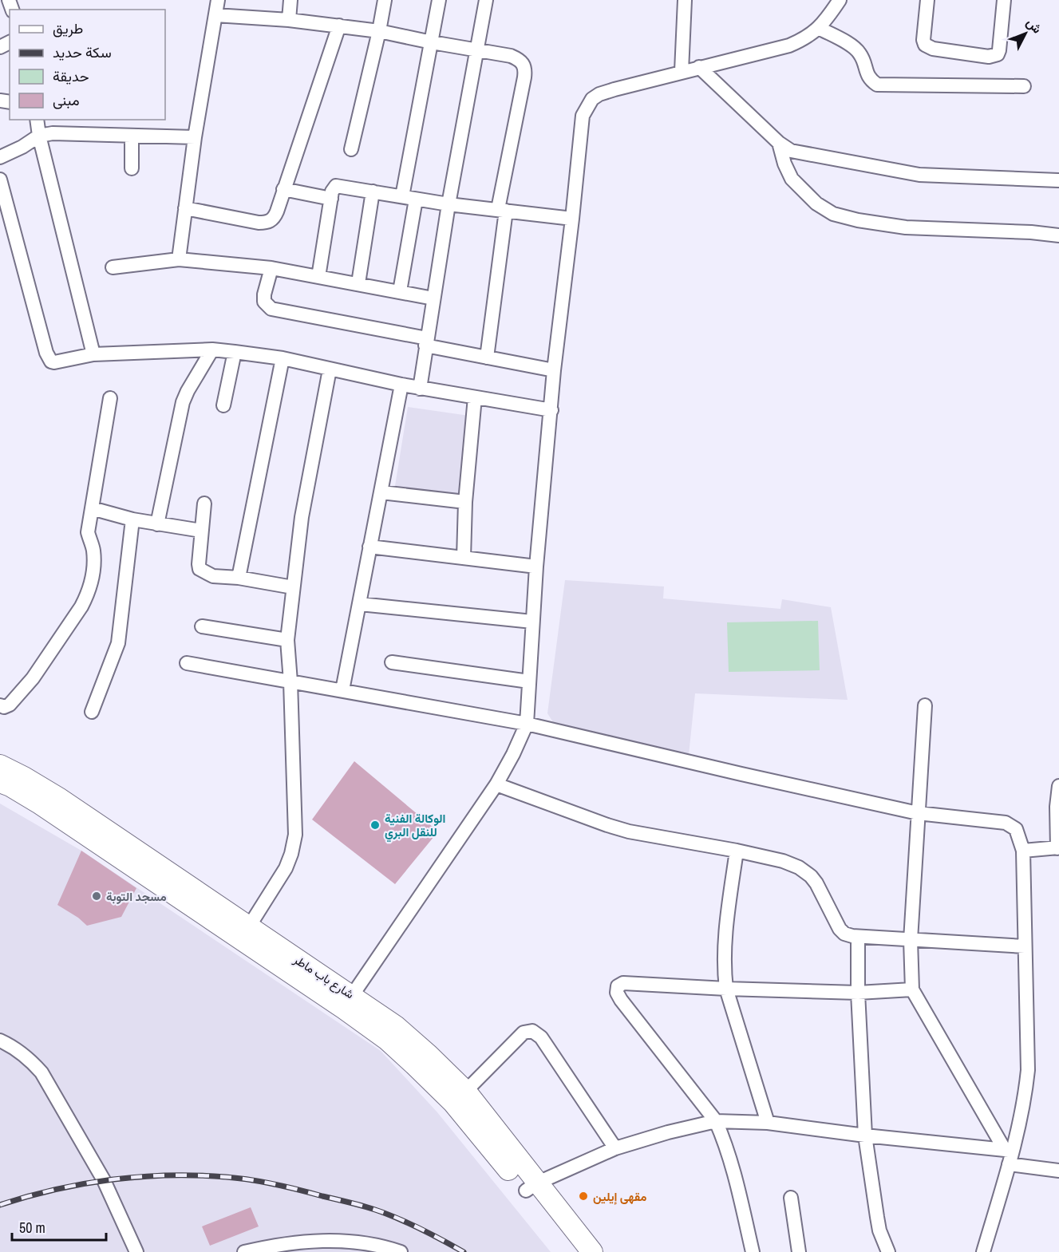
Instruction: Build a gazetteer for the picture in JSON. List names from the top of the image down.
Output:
{
  "streets": {
    "main road": ["شارع باب ماطر"]
  },
  "places": ["الوكالة الفنية للنقل البري", "مسجد التوبة", "مقهى إيلين"],
  "legend": [
    "طريق",
    "سكة حديد",
    "حديقة",
    "مبنى"
  ],
  "scale_bar": "50 m",
  "north": "top right"
}
